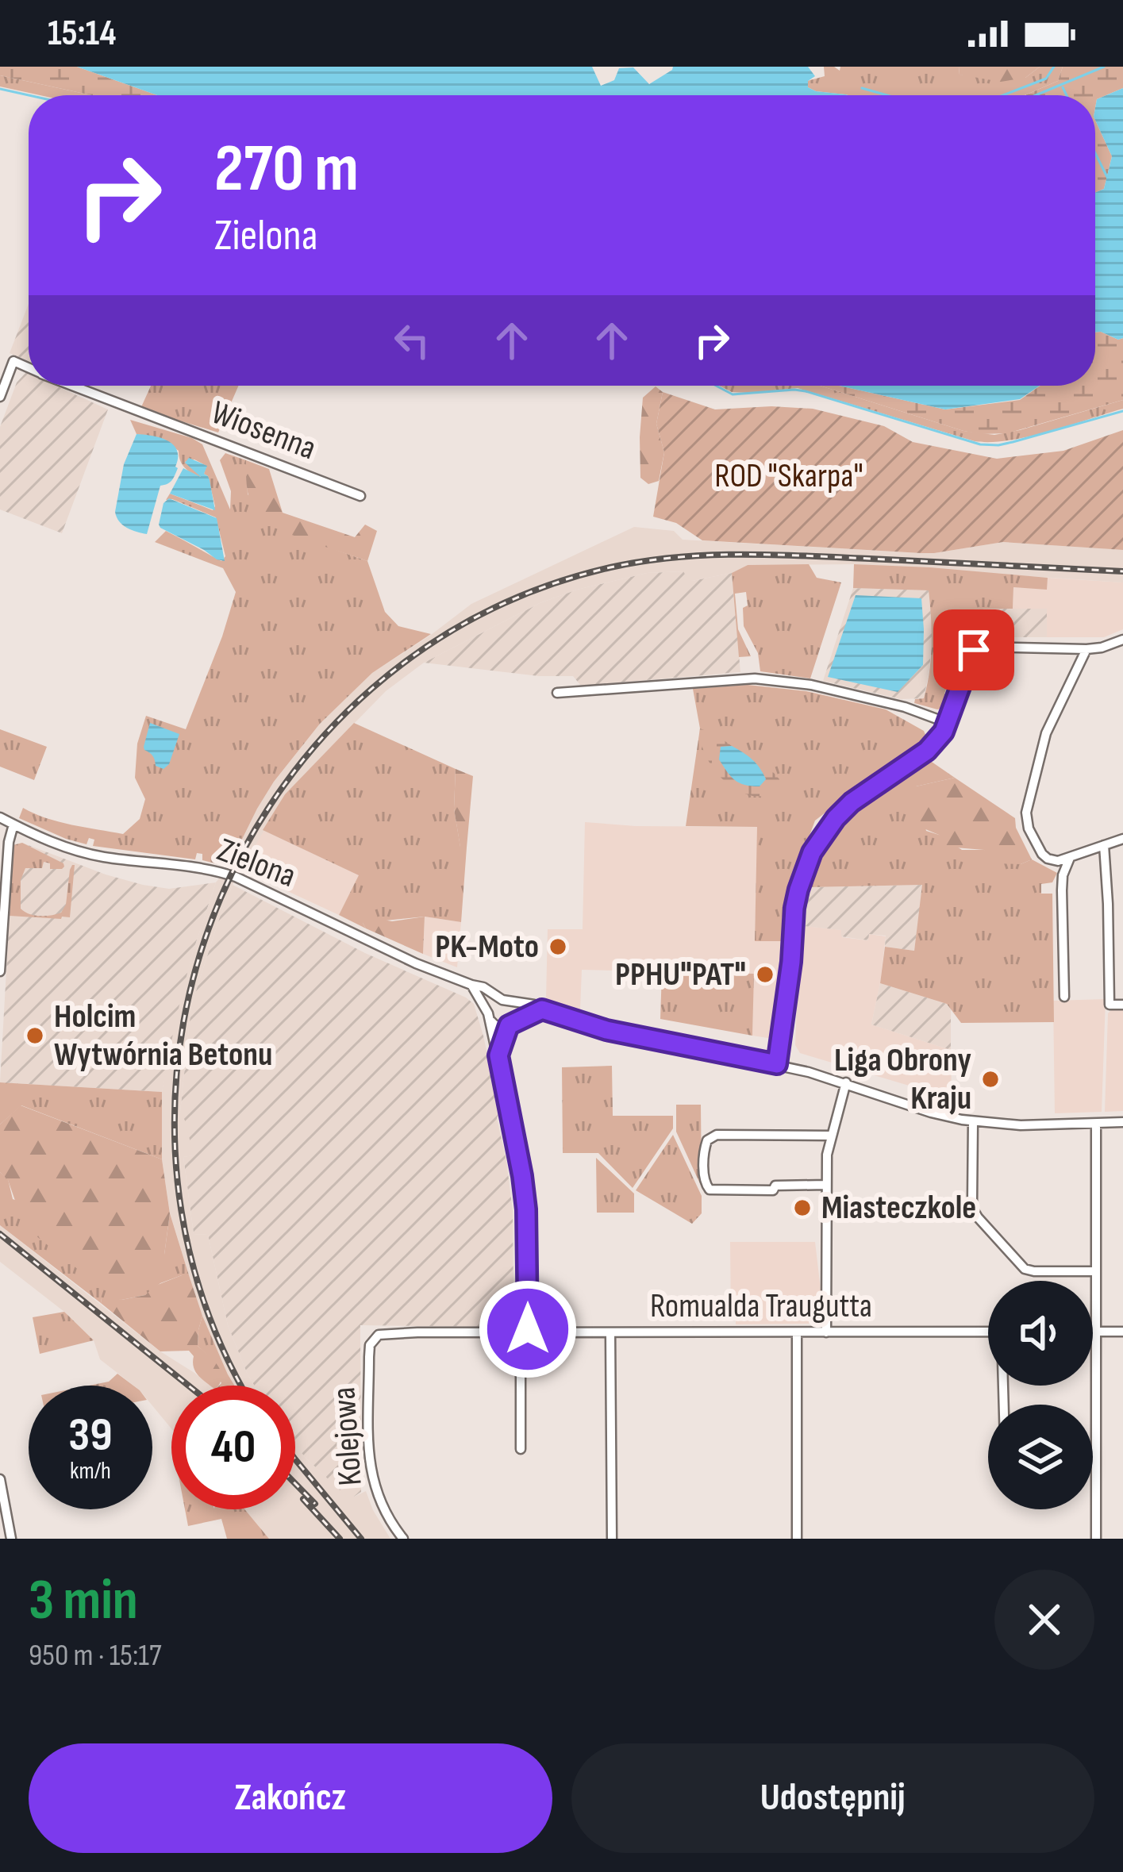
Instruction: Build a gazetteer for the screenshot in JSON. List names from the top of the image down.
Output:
{
  "streets": {
    "street": [
      "Wiosenna",
      "Zielona",
      "Romualda Traugutta",
      "Kolejowa"
    ]
  },
  "crossings": [
    ["Romualda Traugutta", "Kolejowa"]
  ],
  "parks": ["ROD \"Skarpa\""],
  "places": [
    "PK-Moto",
    "PPHU\"PAT\"",
    "Holcim Wytwórnia Betonu",
    "Liga Obrony Kraju",
    "Miasteczkole"
  ],
  "page": {
    "status": "15:14",
    "turn": ["270 m", "Zielona"],
    "speed": "39 km/h",
    "limit": "40",
    "heading": ["3 min", "950 m · 15:17"],
    "buttons": ["Zakończ", "Udostępnij"]
  }
}
